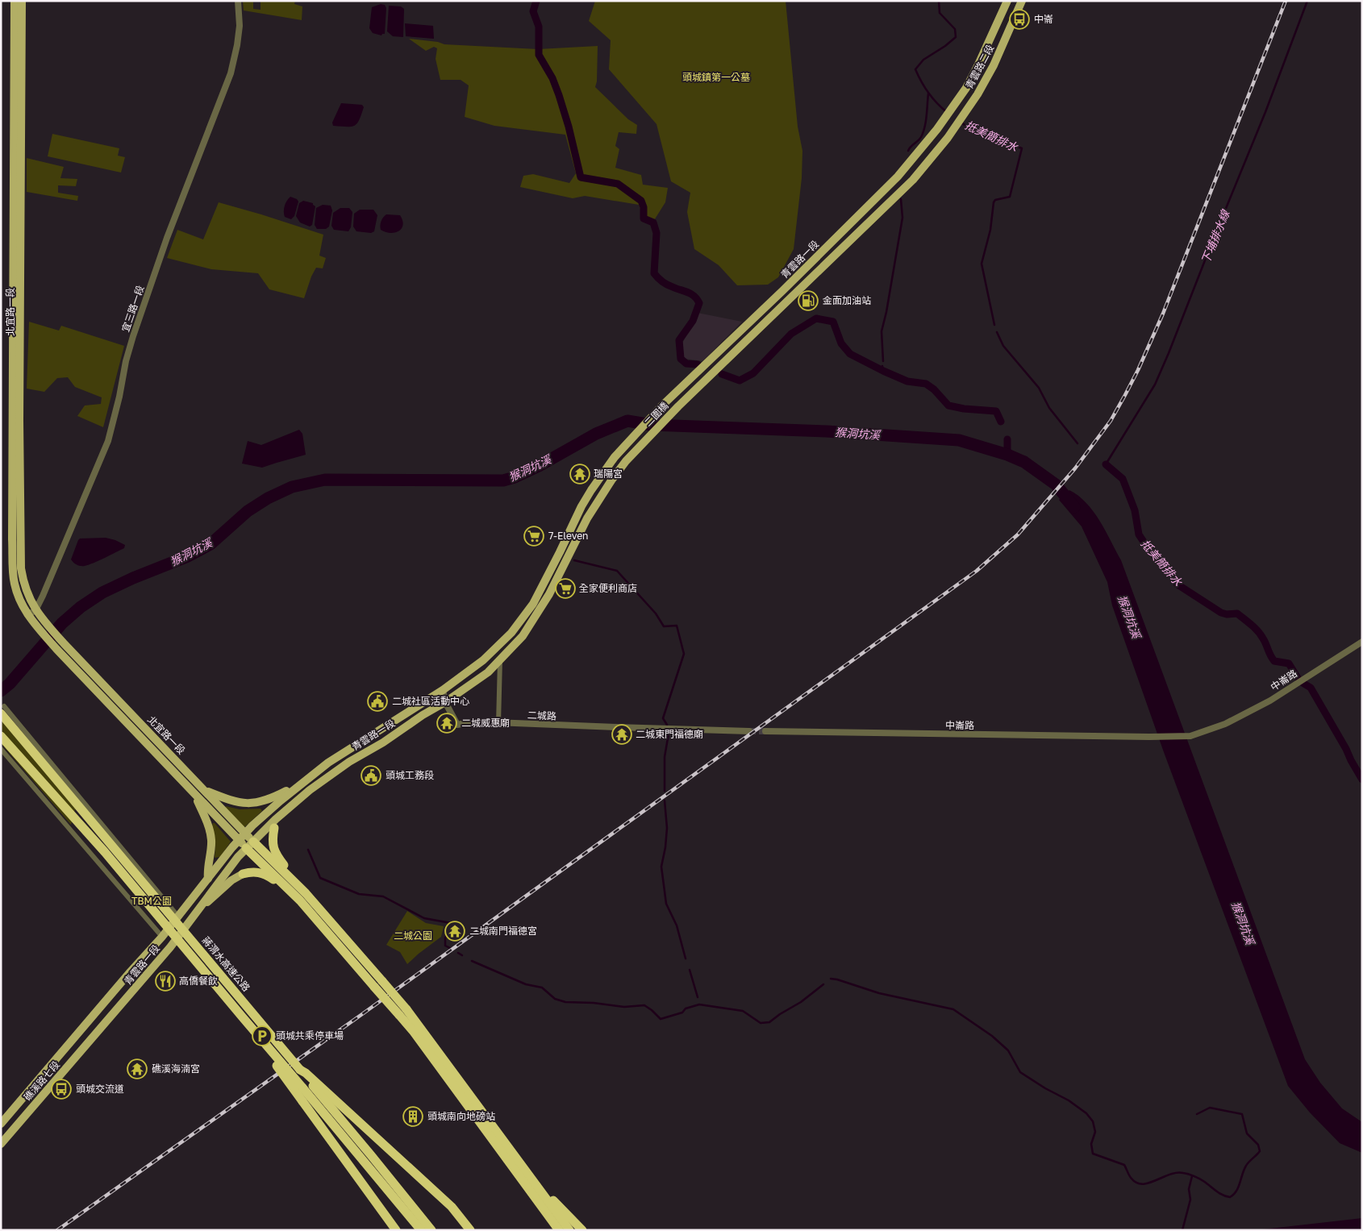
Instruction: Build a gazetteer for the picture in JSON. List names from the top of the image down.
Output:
{
  "streets": {
    "highway": ["蔣渭水高速公路"],
    "main road": [
      "青雲路二段",
      "青雲路一段",
      "北宜路一段",
      "二圍橋",
      "礁溪路七段"
    ],
    "street": ["宜三路一段", "中崙路", "二城路"]
  },
  "crossings": [
    ["青雲路二段", "青雲路一段"],
    ["青雲路一段", "北宜路一段"],
    ["青雲路一段", "二圍橋"],
    ["青雲路一段", "二城路"],
    ["青雲路一段", "礁溪路七段"],
    ["宜三路一段", "北宜路一段"]
  ],
  "water": ["抵美簡排水", "下埔排水線", "猴洞坑溪"],
  "parks": ["頭城鎮第一公墓", "TBM公園", "二城公園"],
  "places": {
    "bus stop": ["中崙", "頭城交流道"],
    "fuel station": ["金面加油站"],
    "temple": [
      "瑞陽宮",
      "二城威惠廟",
      "二城東門福德廟",
      "二城南門福德宮",
      "礁溪海湳宮"
    ],
    "supermarket": ["7-Eleven", "全家便利商店"],
    "public building": ["二城社區活動中心", "頭城工務段"],
    "restaurant": ["高僑餐飲"],
    "parking": ["頭城共乘停車場"],
    "building": ["頭城南向地磅站"]
  }
}
